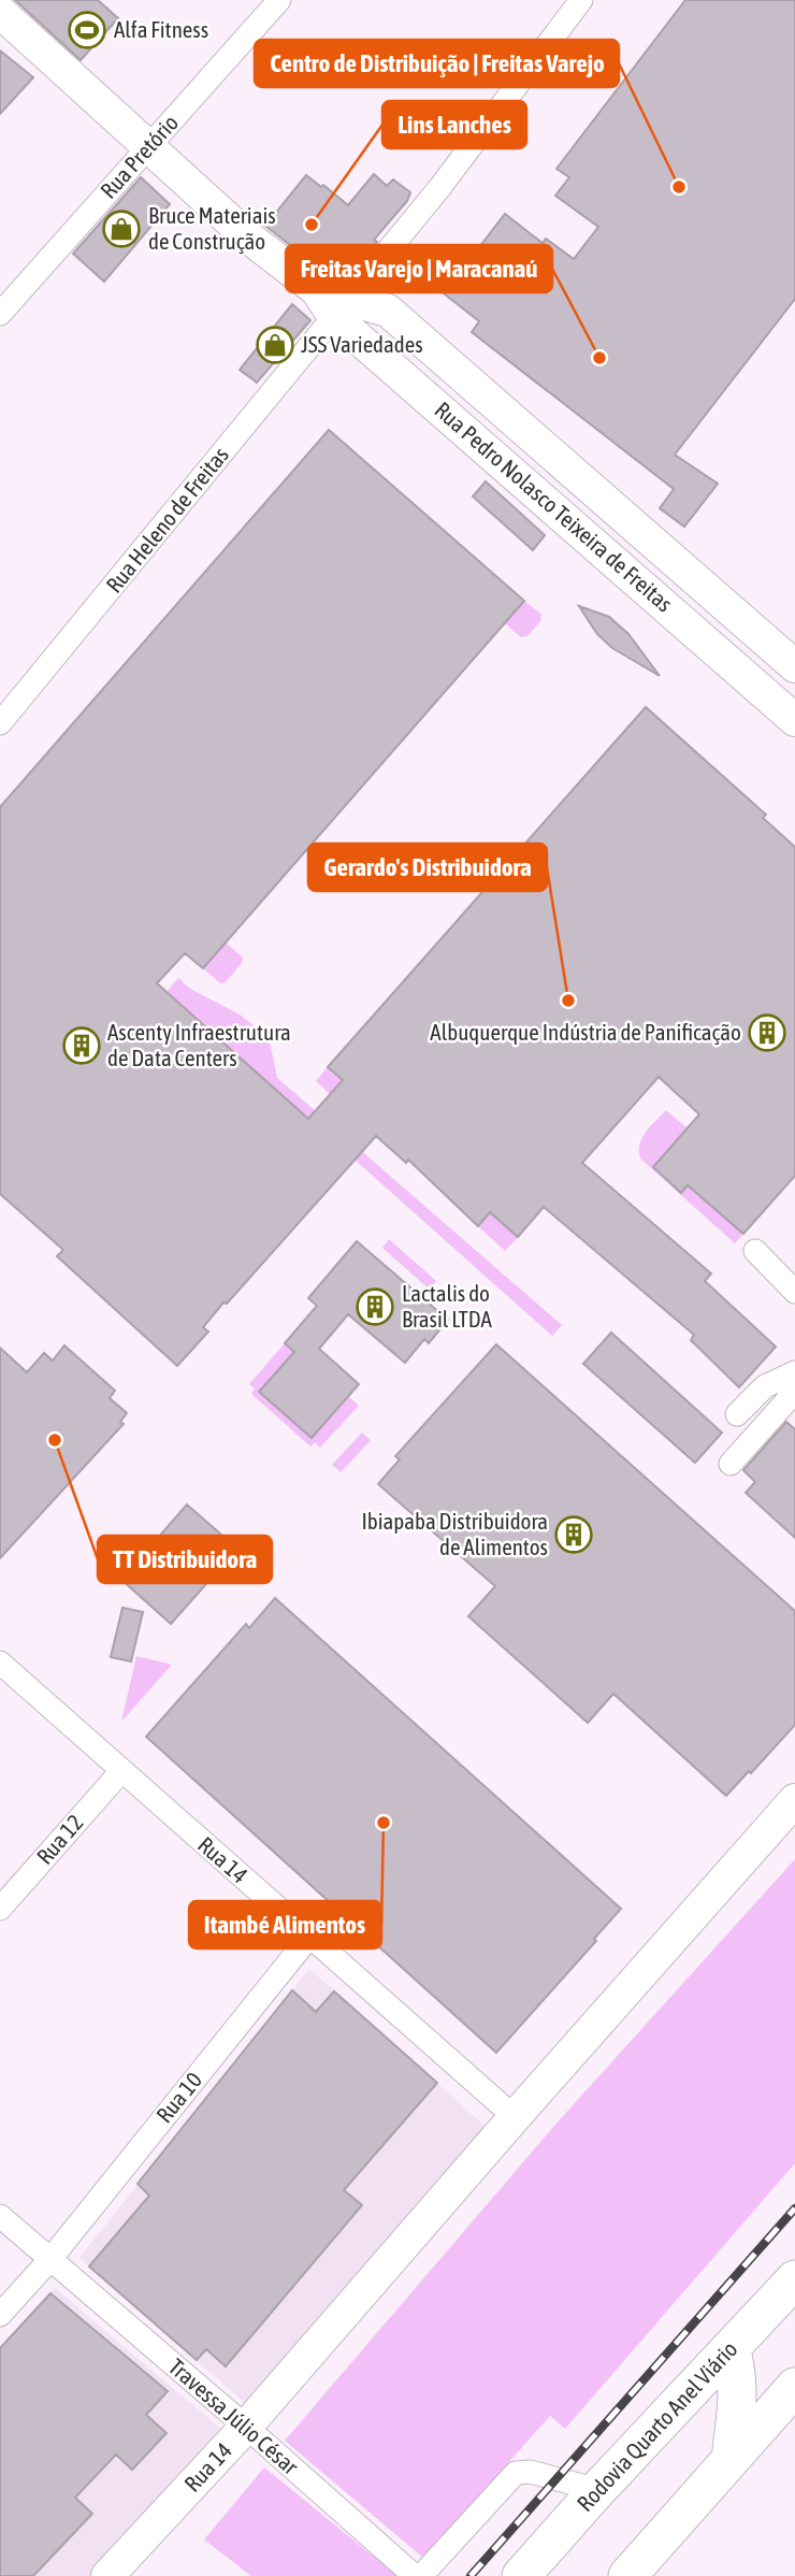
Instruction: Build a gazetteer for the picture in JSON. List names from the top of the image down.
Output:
{
  "streets": {
    "highway": ["Rodovia Quarto Anel Viário"],
    "main road": ["Rua Pedro Nolasco Teixeira de Freitas", "Rua 14"],
    "street": [
      "Rua Pretório",
      "Rua Heleno de Freitas",
      "Rua 12",
      "Rua 10",
      "Travessa Júlio César"
    ]
  },
  "crossings": [
    ["Rua Pretório", "Rua Pedro Nolasco Teixeira de Freitas"],
    ["Rua Pedro Nolasco Teixeira de Freitas", "Rua Heleno de Freitas"],
    ["Rua 12", "Rua 14"],
    ["Rua 14", "Rua 10"],
    ["Rua 14", "Travessa Júlio César"],
    ["Rua 10", "Travessa Júlio César"]
  ],
  "places": {
    "sports": ["Alfa Fitness"],
    "other": [
      "Centro de Distribuição | Freitas Varejo",
      "Lins Lanches",
      "Freitas Varejo | Maracanaú",
      "Gerardo's Distribuidora",
      "TT Distribuidora",
      "Itambé Alimentos"
    ],
    "shop": ["Bruce Materiais de Construção", "JSS Variedades"],
    "building": [
      "Albuquerque Indústria de Panificação",
      "Ascenty Infraestrutura de Data Centers",
      "Lactalis do Brasil LTDA",
      "Ibiapaba Distribuidora de Alimentos"
    ]
  }
}
